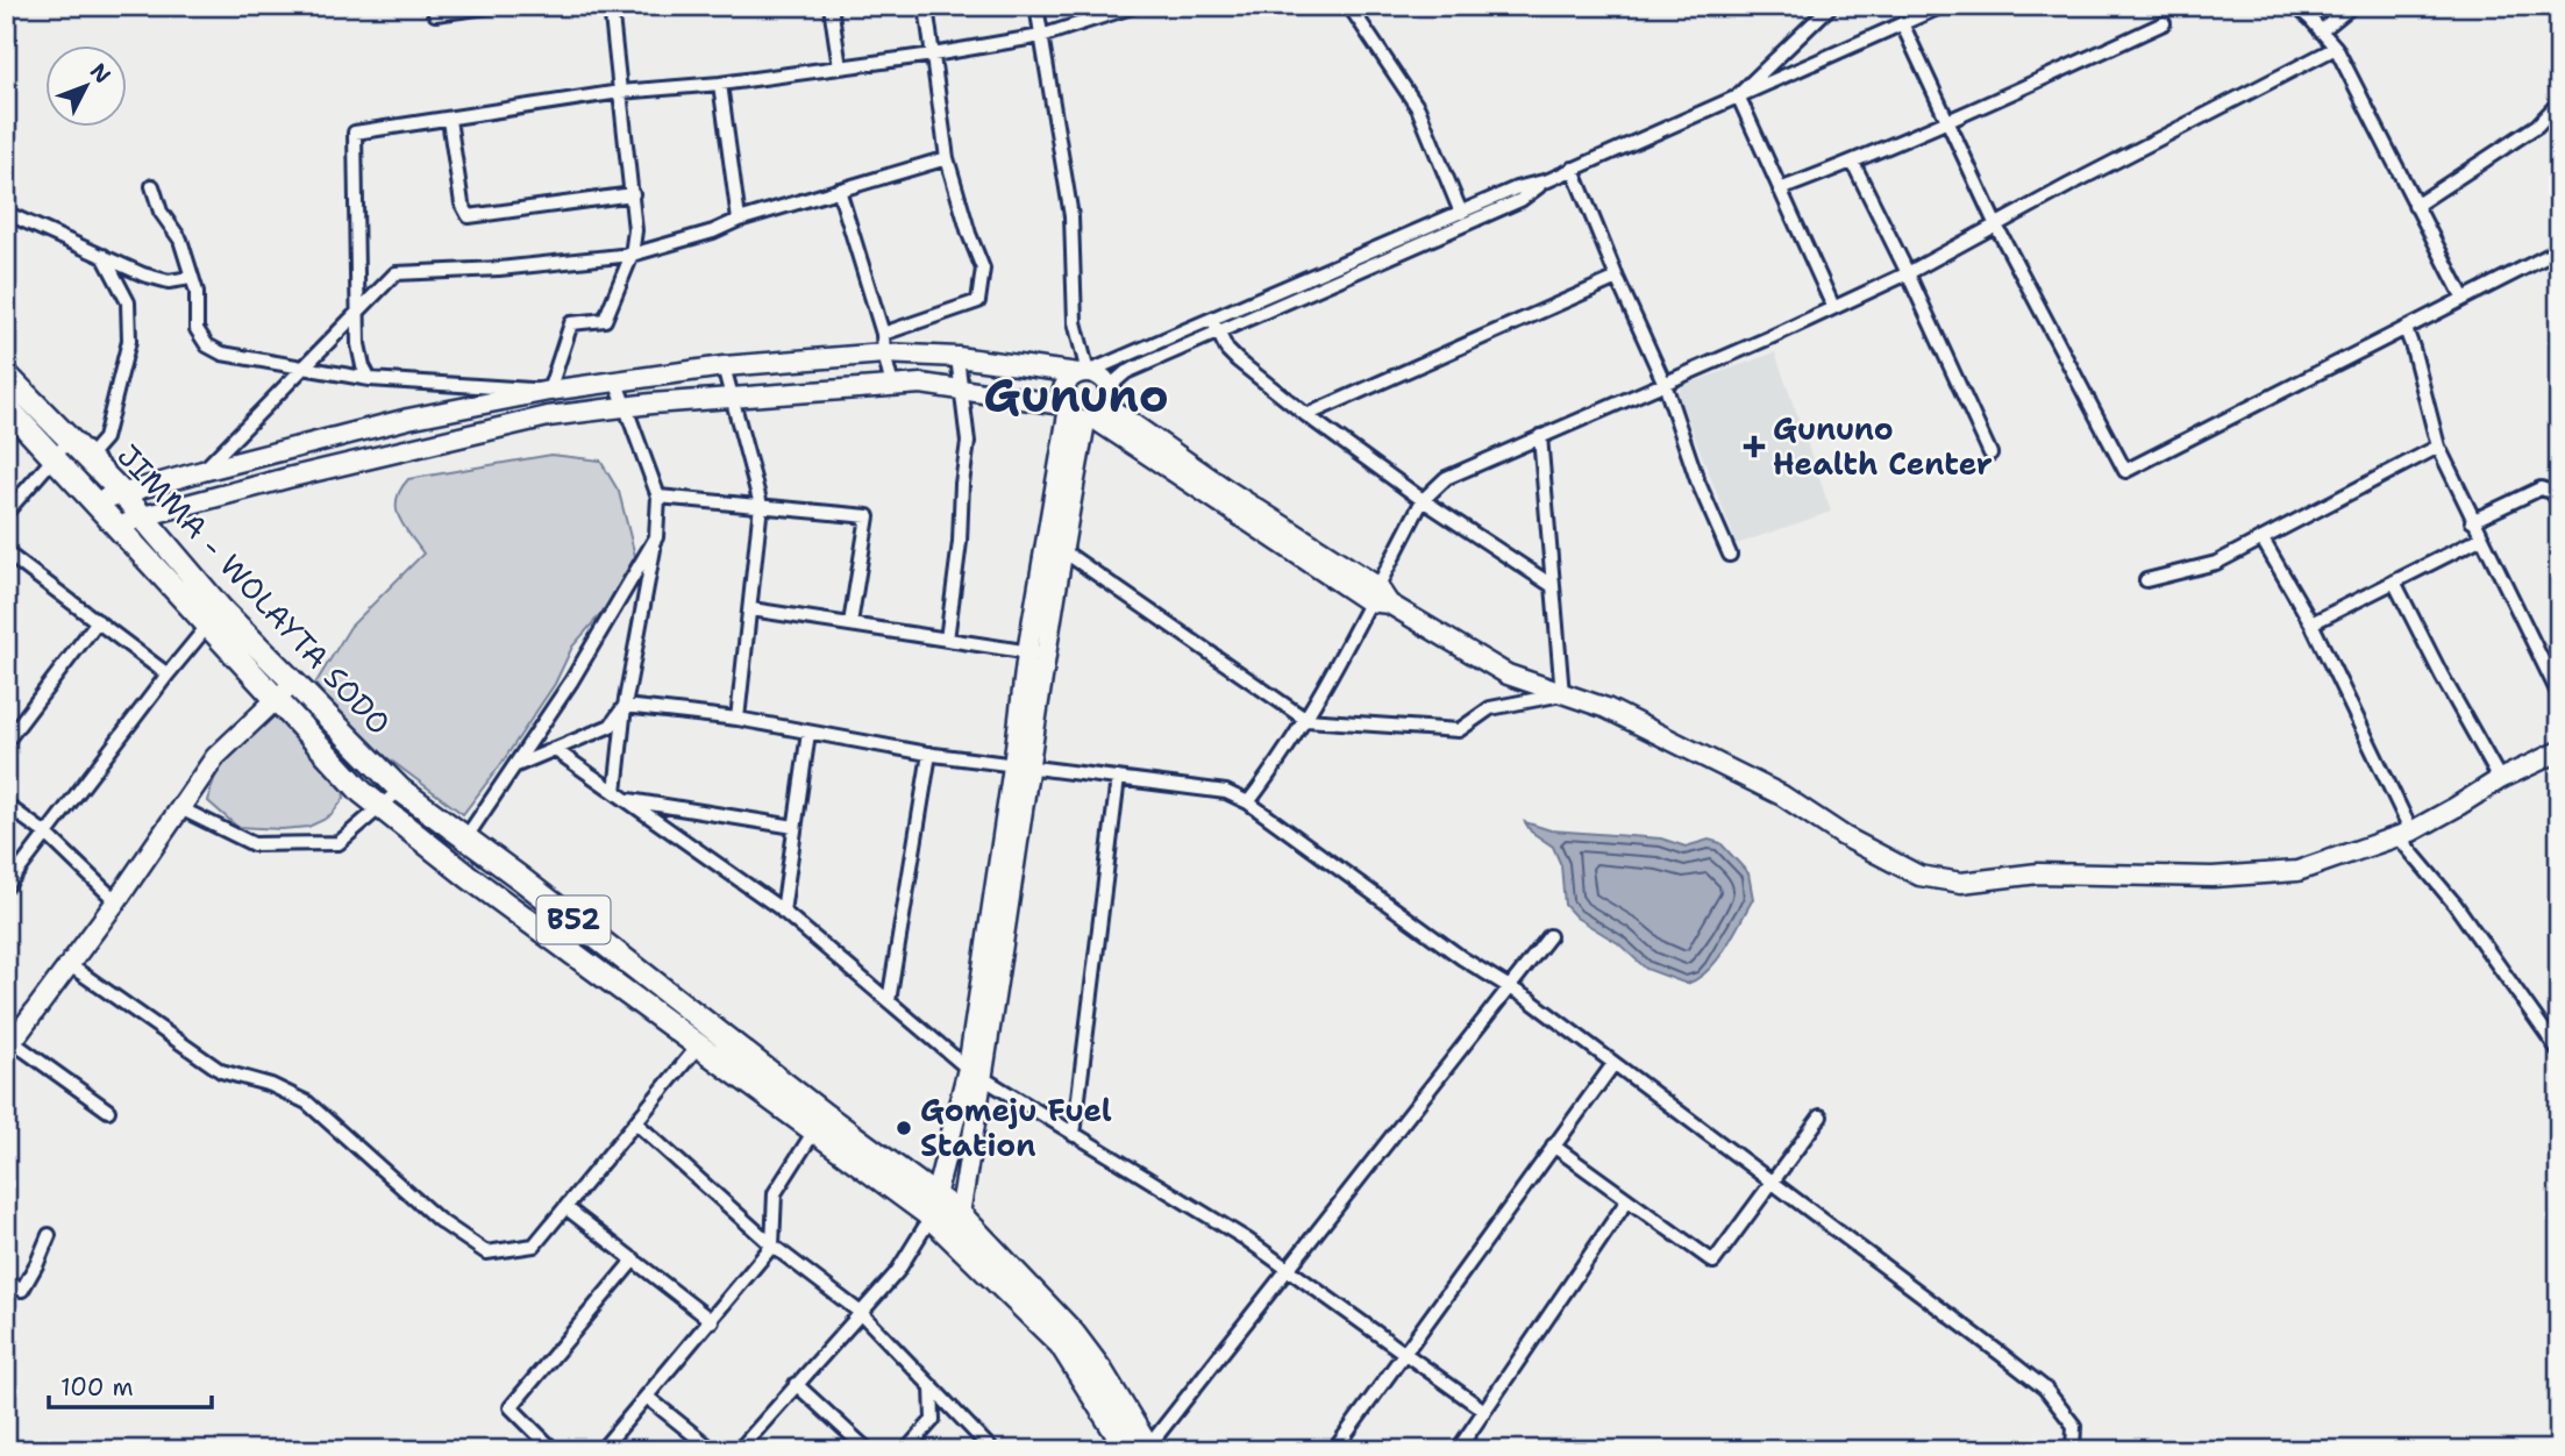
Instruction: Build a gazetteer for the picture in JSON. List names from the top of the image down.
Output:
{
  "streets": {
    "highway": ["JIMMA - WOLAYTA SODO", "B52"]
  },
  "districts": ["Gununo"],
  "places": {
    "health": ["Gununo Health Center"],
    "other": ["Gomeju Fuel Station"]
  },
  "scale_bar": "100 m",
  "north": "top right"
}
